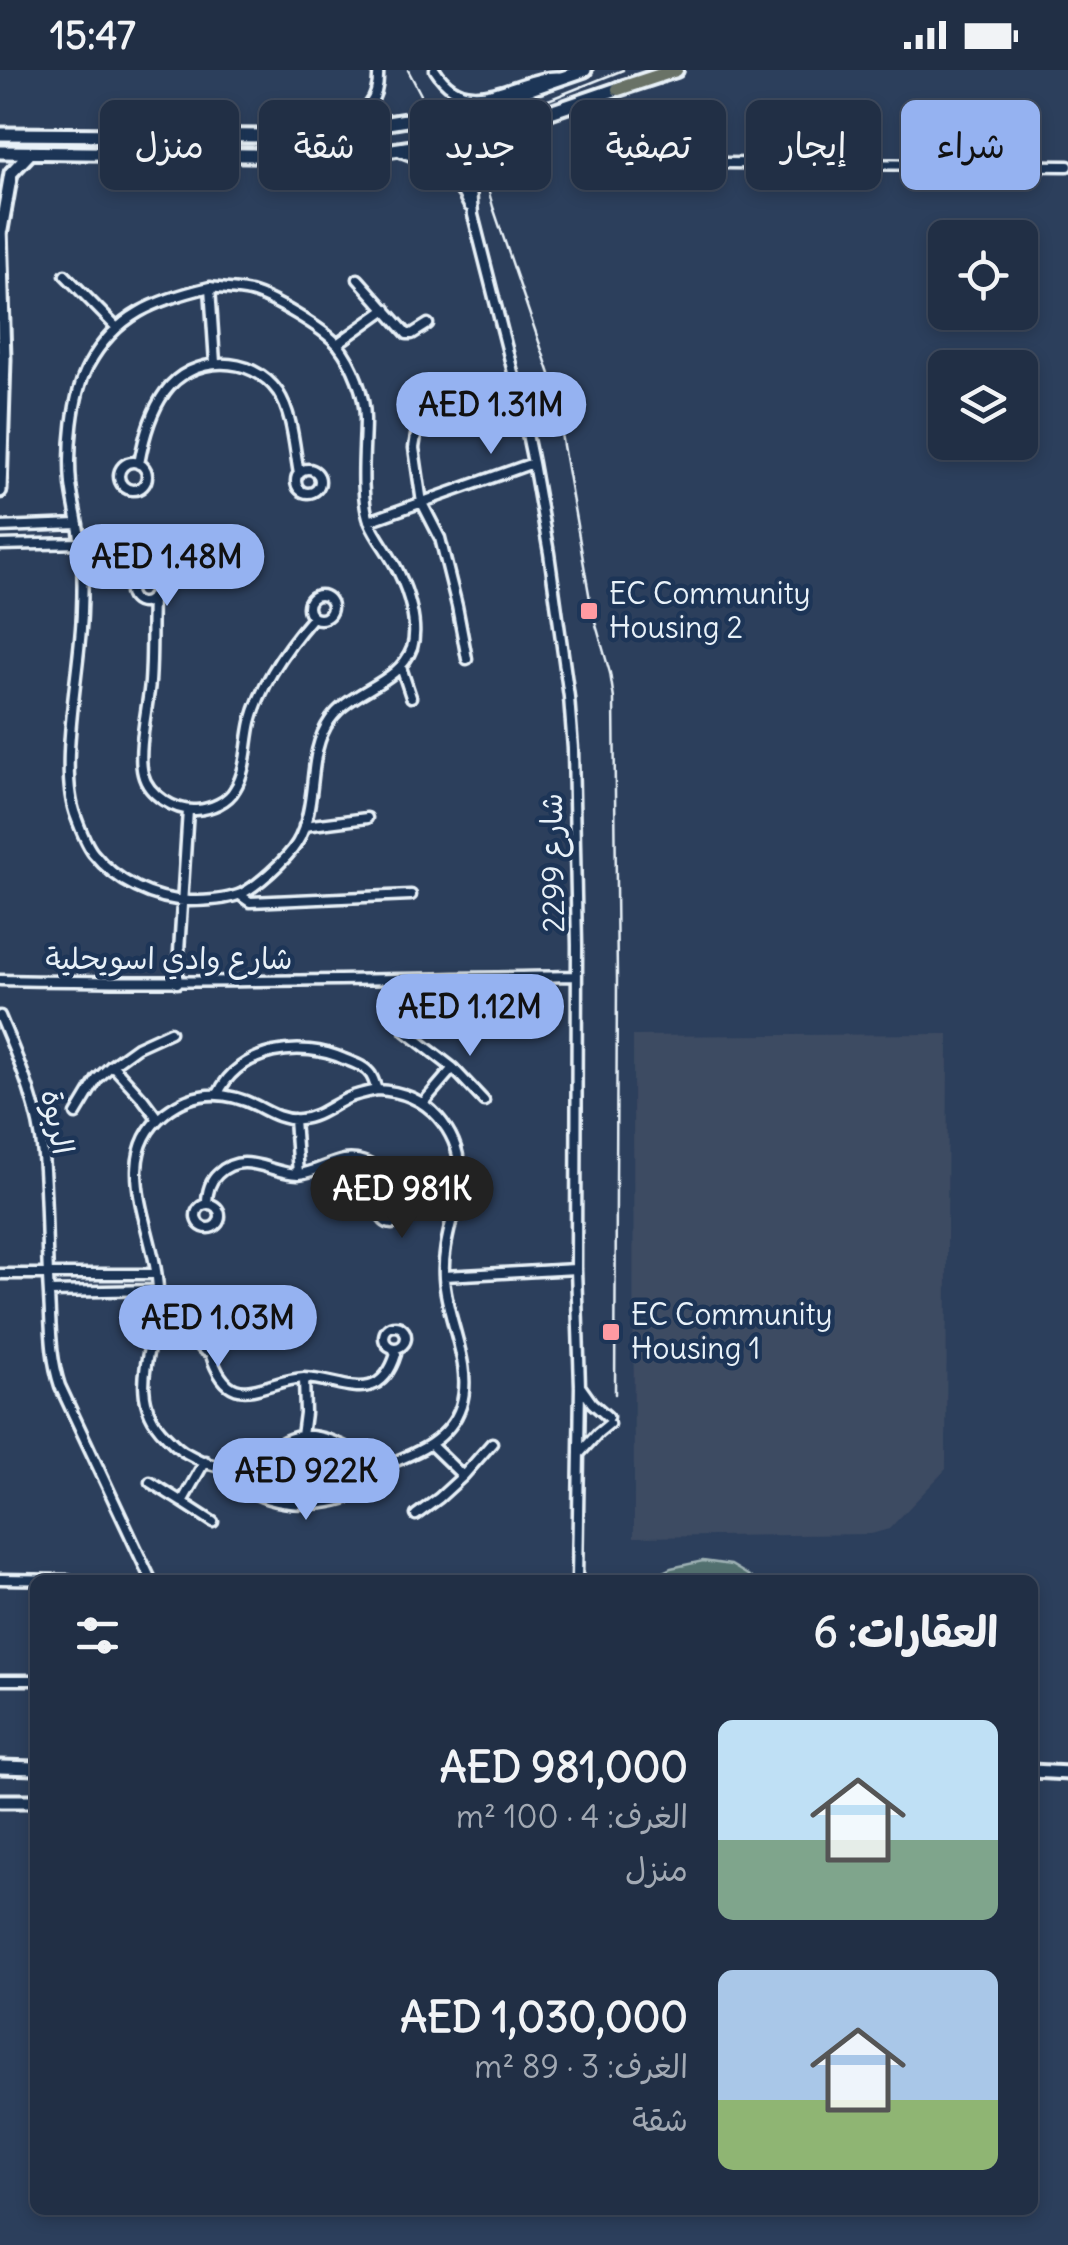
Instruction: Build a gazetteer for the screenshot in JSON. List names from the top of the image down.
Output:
{
  "streets": {
    "street": ["شارع 2299", "شارع وادي اسويحلية", "الربوة"]
  },
  "crossings": [
    ["شارع 2299", "شارع وادي اسويحلية"]
  ],
  "places": {
    "transit": ["EC Community Housing 2", "EC Community Housing 1"]
  },
  "page": {
    "status": "15:47",
    "chip": [
      "شراء",
      "إيجار",
      "تصفية",
      "جديد",
      "شقة",
      "منزل"
    ],
    "price": [
      "AED 1.31M",
      "AED 1.48M",
      "AED 1.12M",
      "AED 981K",
      "AED 1.03M",
      "AED 922K"
    ],
    "heading": "العقارات: 6",
    "list": [
      {
        "name": "AED 981,000",
        "note": "الغرف: 4 · 100 m² · منزل"
      },
      {
        "name": "AED 1,030,000",
        "note": "الغرف: 3 · 89 m² · شقة"
      }
    ]
  }
}
